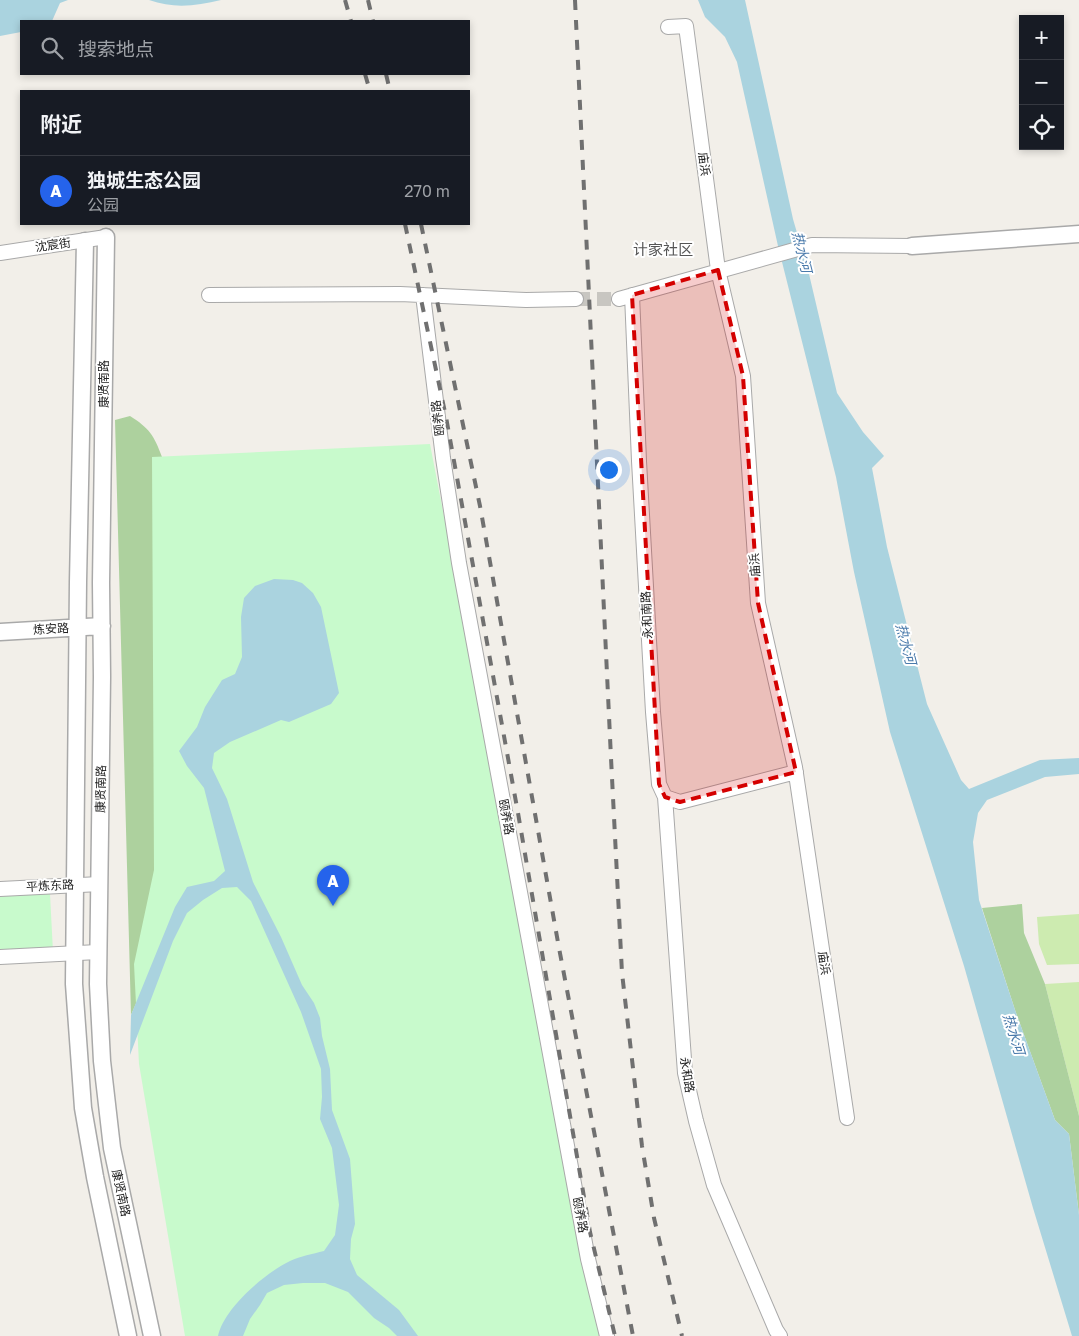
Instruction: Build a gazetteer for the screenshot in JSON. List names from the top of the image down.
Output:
{
  "streets": {
    "street": [
      "庙浜",
      "沈宸街",
      "康贤南路",
      "颐养路",
      "永和南路",
      "炼安路",
      "平炼东路",
      "永和路"
    ]
  },
  "crossings": [
    ["庙浜", "永和南路"],
    ["沈宸街", "康贤南路"],
    ["康贤南路", "炼安路"],
    ["康贤南路", "平炼东路"],
    ["永和南路", "永和路"]
  ],
  "districts": ["计家社区"],
  "water": ["热水河"],
  "page": {
    "map_buttons": ["+", "−"],
    "search": "搜索地点",
    "heading": "附近",
    "list": [
      {
        "mark": "A",
        "name": "独城生态公园",
        "note": "公园",
        "value": "270 m"
      }
    ],
    "pins": "A"
  }
}
